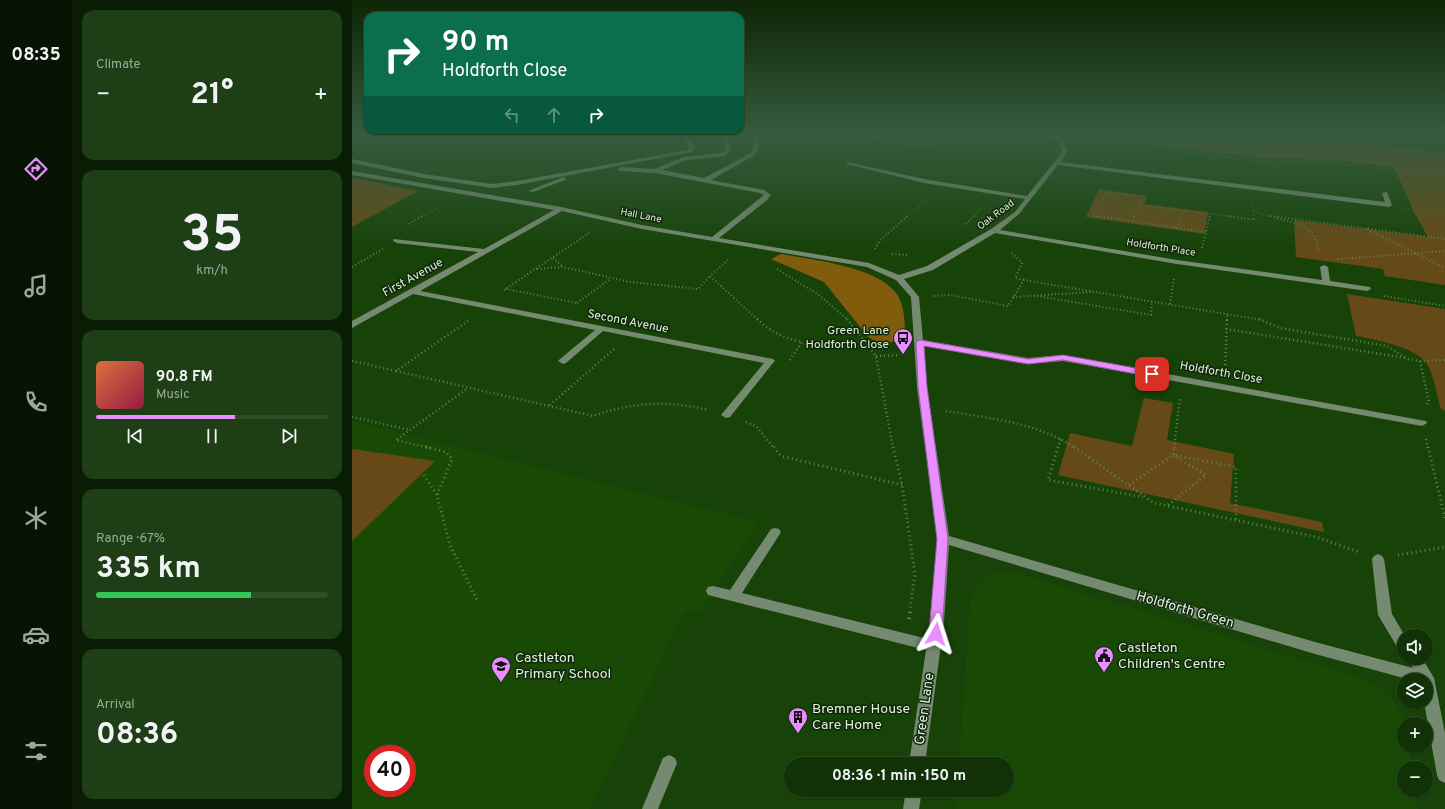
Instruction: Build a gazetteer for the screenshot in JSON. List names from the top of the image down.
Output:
{
  "streets": {
    "street": [
      "Oak Road",
      "Hall Lane",
      "Holdforth Place",
      "First Avenue",
      "Second Avenue",
      "Holdforth Close",
      "Holdforth Green",
      "Green Lane"
    ]
  },
  "crossings": [
    ["Oak Road", "Hall Lane"],
    ["Oak Road", "Holdforth Place"],
    ["Hall Lane", "First Avenue"],
    ["Hall Lane", "Green Lane"],
    ["First Avenue", "Second Avenue"],
    ["Holdforth Close", "Green Lane"],
    ["Holdforth Green", "Green Lane"]
  ],
  "places": {
    "bus stop": ["Green Lane Holdforth Close"],
    "public building": ["Castleton Children's Centre"],
    "school or university": ["Castleton Primary School"],
    "building": ["Bremner House Care Home"]
  },
  "page": {
    "tabs": "08:35",
    "tile": [
      "Climate",
      ["35", "km/h"],
      ["Range · 67%", "335 km"],
      ["Arrival", "08:36"]
    ],
    "turn": ["90 m", "Holdforth Close"],
    "heat": ["−", "21°", "+"],
    "song": ["90.8 FM", "Music"],
    "map_buttons": ["+", "−"],
    "limit": "40",
    "trip": "08:36 · 1 min · 150 m"
  }
}
